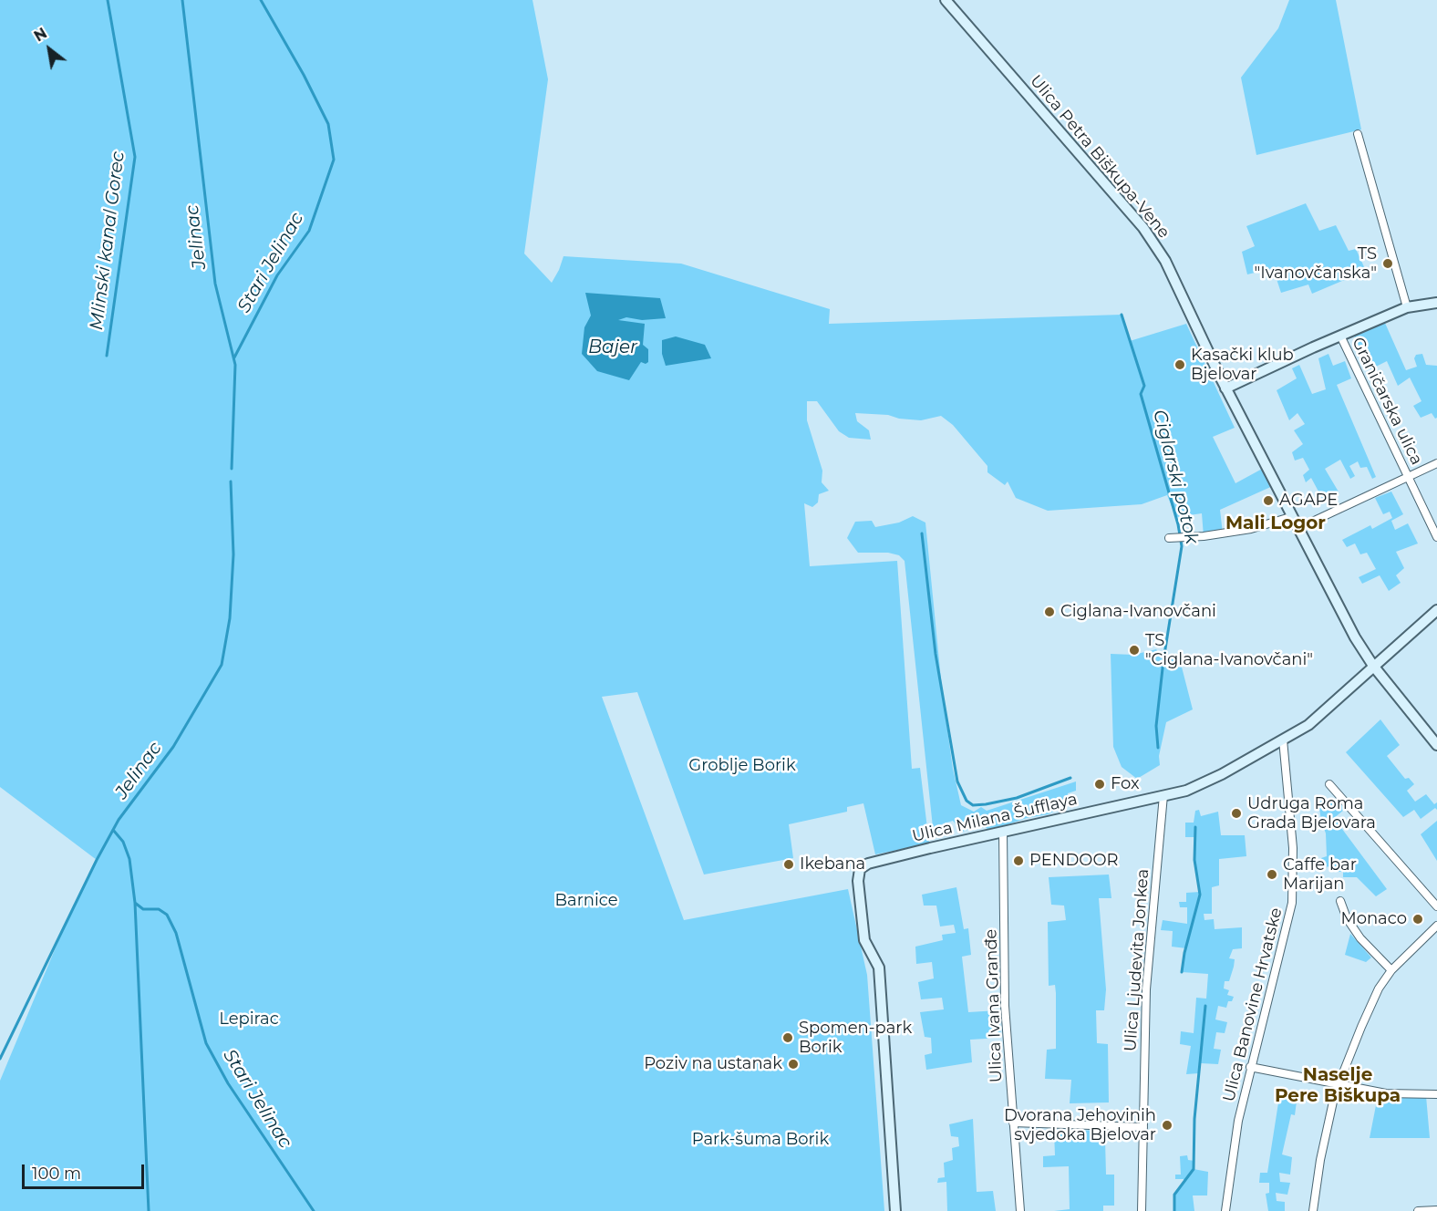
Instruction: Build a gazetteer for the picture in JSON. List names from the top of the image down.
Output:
{
  "streets": {
    "street": [
      "Ulica Petra Biškupa-Vene",
      "Graničarska ulica",
      "Ulica Milana Šufflaya",
      "Ulica Ljudevita Jonkea",
      "Ulica Banovine Hrvatske",
      "Ulica Ivana Granđe"
    ]
  },
  "crossings": [
    ["Ulica Petra Biškupa-Vene", "Ulica Milana Šufflaya"],
    ["Ulica Milana Šufflaya", "Ulica Ljudevita Jonkea"],
    ["Ulica Milana Šufflaya", "Ulica Banovine Hrvatske"],
    ["Ulica Milana Šufflaya", "Ulica Ivana Granđe"]
  ],
  "districts": ["Mali Logor", "Naselje Pere Biškupa"],
  "water": [
    "Jelinac",
    "Mlinski kanal Gorec",
    "Stari Jelinac",
    "Bajer",
    "Ciglarski potok"
  ],
  "parks": [
    "Groblje Borik",
    "Barnice",
    "Lepirac",
    "Park-šuma Borik"
  ],
  "places": [
    "TS \"Ivanovčanska\"",
    "Kasački klub Bjelovar",
    "AGAPE",
    "Ciglana-Ivanovčani",
    "TS \"Ciglana-Ivanovčani\"",
    "Fox",
    "Udruga Roma Grada Bjelovara",
    "PENDOOR",
    "Ikebana",
    "Caffe bar Marijan",
    "Monaco",
    "Spomen-park Borik",
    "Poziv na ustanak",
    "Dvorana Jehovinih svjedoka Bjelovar"
  ],
  "scale_bar": "100 m",
  "north": "top left"
}
